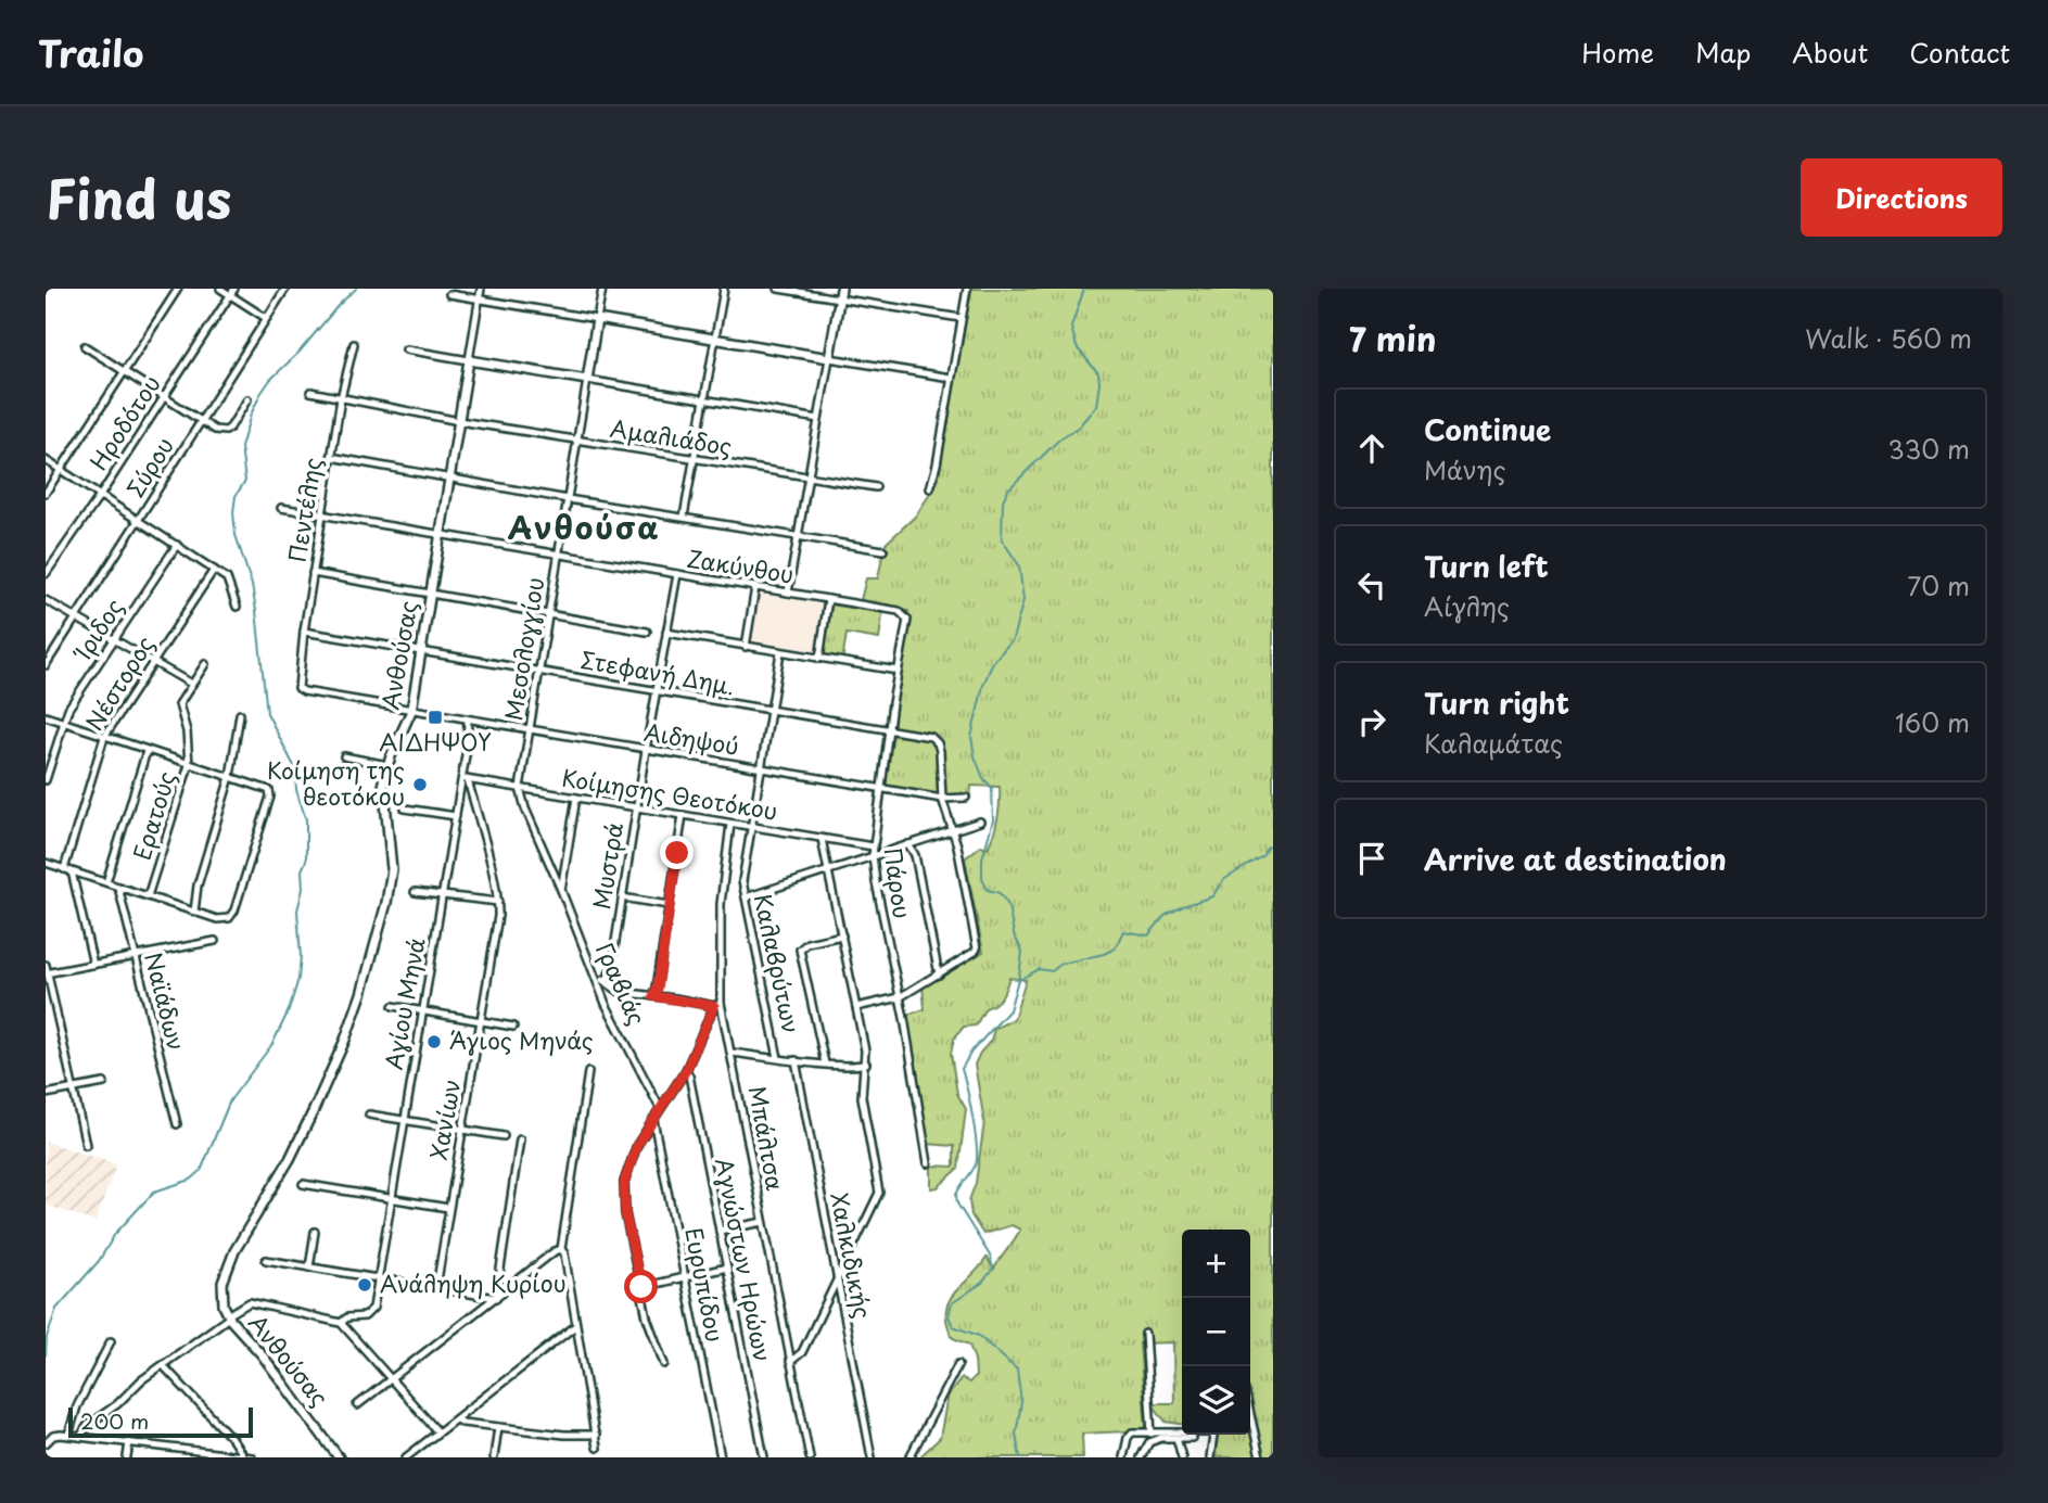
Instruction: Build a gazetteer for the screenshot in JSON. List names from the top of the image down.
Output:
{
  "streets": {
    "street": [
      "Ηροδότου",
      "Αμαλιάδος",
      "Σύρου",
      "Πεντέλης",
      "Ζακύνθου",
      "Ίριδος",
      "Μεσολογγίου",
      "Ανθούσας",
      "Στεφανή Δημ.",
      "Νέστορος",
      "Αιδηψού",
      "Κοίμησης Θεοτόκου",
      "Ερατούς",
      "Μυστρά",
      "Πάρου",
      "Καλαβρύτων",
      "Γραβιάς",
      "Ναϊάδων",
      "Αγίου Μηνά",
      "Χανίων",
      "Μπάλτσα",
      "Χαλκιδικής",
      "Αγνώστων Ηρώων",
      "Ευρυπίδου"
    ]
  },
  "crossings": [
    ["Αμαλιάδος", "Πεντέλης"],
    ["Αμαλιάδος", "Μεσολογγίου"],
    ["Αμαλιάδος", "Ανθούσας"],
    ["Πεντέλης", "Ζακύνθου"],
    ["Πεντέλης", "Στεφανή Δημ."],
    ["Πεντέλης", "Αιδηψού"],
    ["Ζακύνθου", "Μεσολογγίου"],
    ["Ζακύνθου", "Ανθούσας"],
    ["Ζακύνθου", "Μυστρά"],
    ["Ζακύνθου", "Πάρου"],
    ["Μεσολογγίου", "Στεφανή Δημ."],
    ["Μεσολογγίου", "Αιδηψού"],
    ["Μεσολογγίου", "Κοίμησης Θεοτόκου"],
    ["Μεσολογγίου", "Γραβιάς"],
    ["Ανθούσας", "Στεφανή Δημ."],
    ["Ανθούσας", "Αιδηψού"],
    ["Στεφανή Δημ.", "Αιδηψού"],
    ["Στεφανή Δημ.", "Μυστρά"],
    ["Στεφανή Δημ.", "Πάρου"],
    ["Στεφανή Δημ.", "Καλαβρύτων"],
    ["Αιδηψού", "Μυστρά"],
    ["Αιδηψού", "Πάρου"],
    ["Αιδηψού", "Καλαβρύτων"],
    ["Αιδηψού", "Αγίου Μηνά"],
    ["Κοίμησης Θεοτόκου", "Μυστρά"],
    ["Κοίμησης Θεοτόκου", "Πάρου"],
    ["Κοίμησης Θεοτόκου", "Καλαβρύτων"],
    ["Κοίμησης Θεοτόκου", "Γραβιάς"],
    ["Κοίμησης Θεοτόκου", "Αγίου Μηνά"],
    ["Κοίμησης Θεοτόκου", "Χανίων"],
    ["Κοίμησης Θεοτόκου", "Μπάλτσα"],
    ["Αγίου Μηνά", "Χανίων"]
  ],
  "districts": ["Ανθούσα"],
  "places": {
    "transit": ["ΑΙΔΗΨΟΥ"],
    "other": ["Κοίμηση της θεοτόκου", "Άγιος Μηνάς", "Ανάληψη Κυρίου"]
  },
  "scale_bar": "200 m",
  "page": {
    "header": "Trailo",
    "nav": [
      "Home",
      "Map",
      "About",
      "Contact"
    ],
    "title": "Find us",
    "buttons": "Directions",
    "heading": ["7 min", "Walk · 560 m"],
    "list": [
      ["Continue", "Μάνης", "330 m"],
      ["Turn left", "Αίγλης", "70 m"],
      ["Turn right", "Καλαμάτας", "160 m"],
      "Arrive at destination"
    ],
    "map_buttons": ["+", "−"],
    "scale": "200 m"
  }
}
